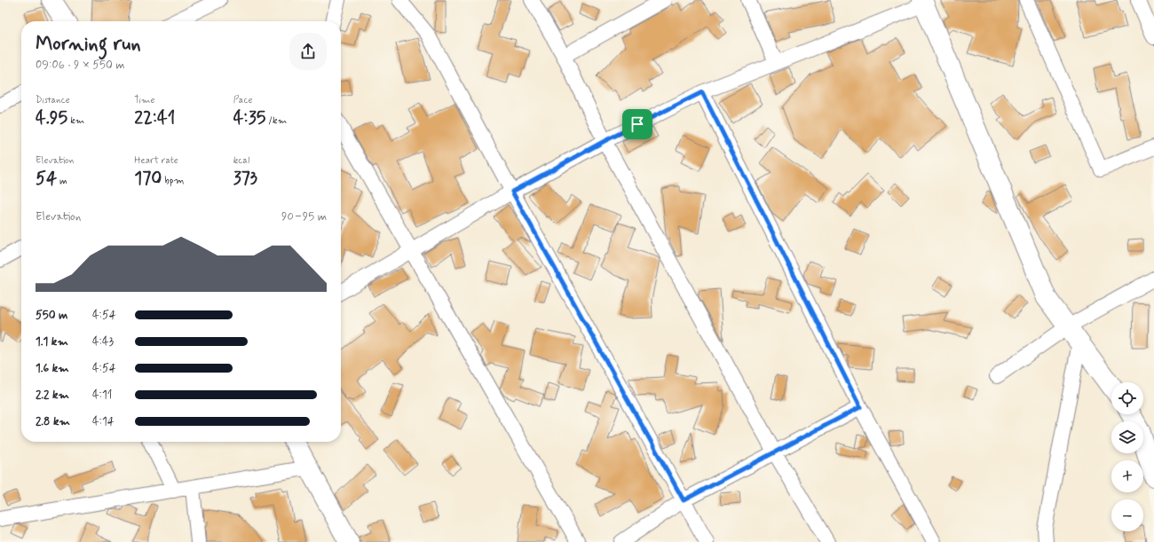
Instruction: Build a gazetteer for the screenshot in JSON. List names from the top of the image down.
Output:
{
  "page": {
    "heading": ["Morning run", "09:06 · 9 × 550 m"],
    "stats": [
      ["Distance", "4.95 km"],
      ["Time", "22:41"],
      ["Pace", "4:35 /km"],
      ["Elevation", "54 m"],
      ["Heart rate", "170 bpm"],
      ["kcal", "373"]
    ],
    "chart": ["Elevation", "90–95 m"],
    "list": [
      {
        "name": "550 m",
        "note": "4:54"
      },
      {
        "name": "1.1 km",
        "note": "4:43"
      },
      {
        "name": "1.6 km",
        "note": "4:54"
      },
      {
        "name": "2.2 km",
        "note": "4:11"
      },
      {
        "name": "2.8 km",
        "note": "4:14"
      }
    ],
    "map_buttons": ["+", "−"]
  }
}
